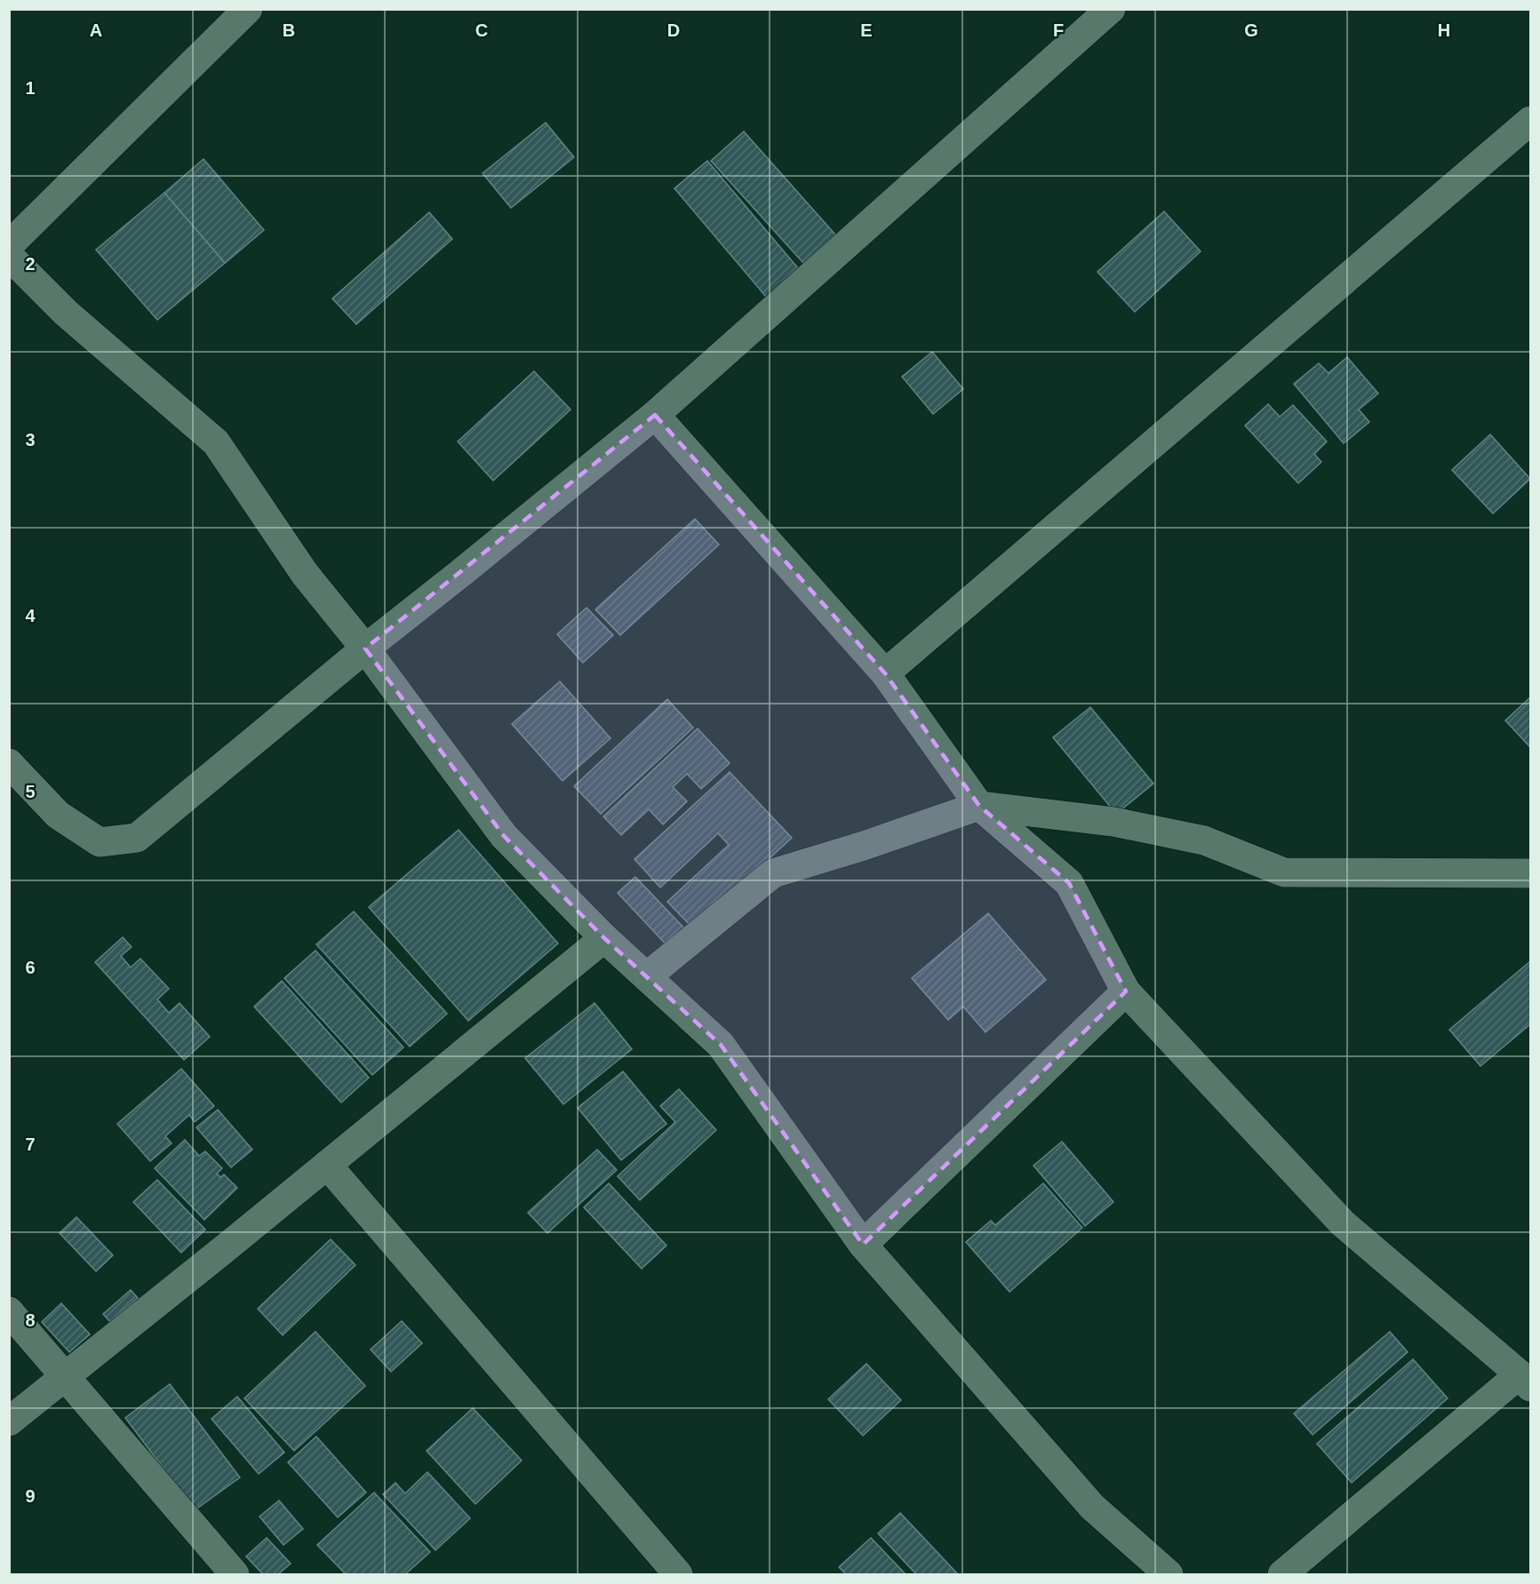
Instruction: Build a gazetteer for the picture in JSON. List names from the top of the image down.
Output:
{
  "grid": {
    "columns": [
      "A",
      "B",
      "C",
      "D",
      "E",
      "F",
      "G",
      "H"
    ],
    "rows": [
      "1",
      "2",
      "3",
      "4",
      "5",
      "6",
      "7",
      "8",
      "9"
    ]
  }
}
